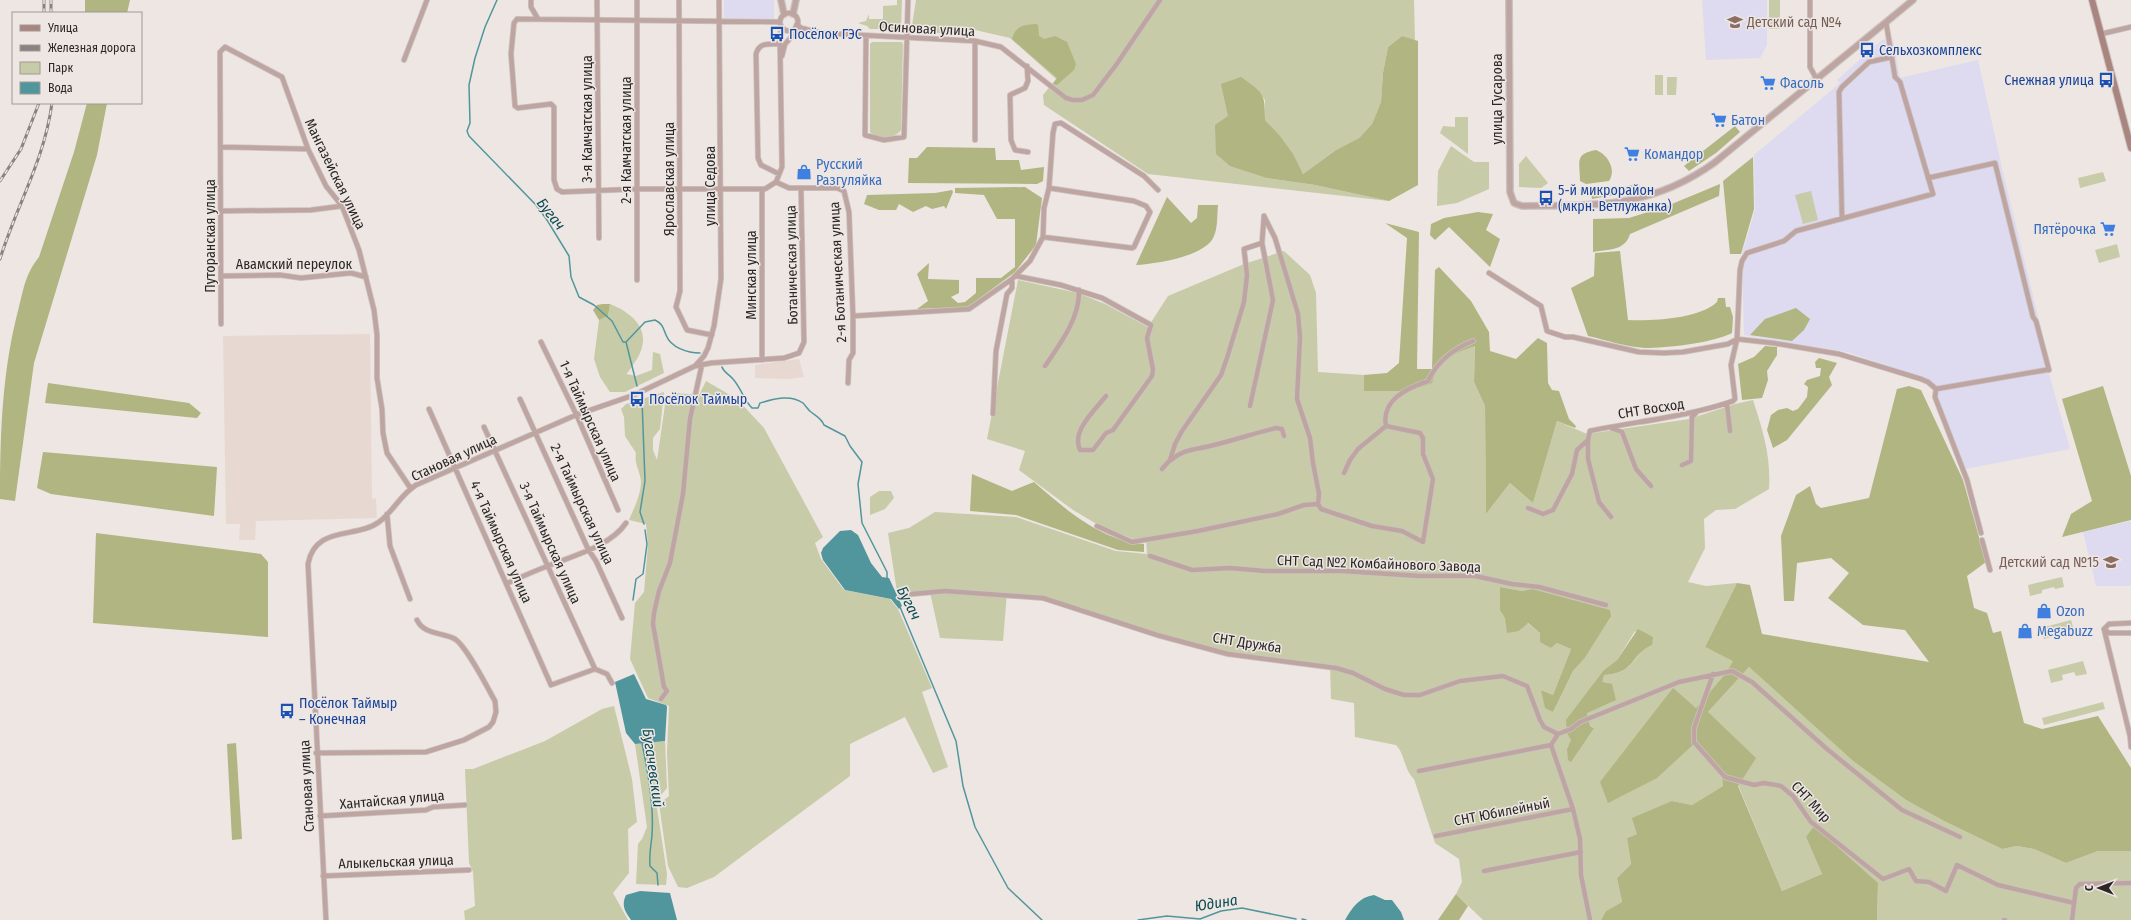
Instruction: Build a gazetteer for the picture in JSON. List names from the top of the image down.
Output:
{
  "streets": {
    "street": [
      "Осиновая улица",
      "улица Гусарова",
      "3-я Камчатская улица",
      "2-я Камчатская улица",
      "Мангазейская улица",
      "Ярославская улица",
      "улица Седова",
      "Путоранская улица",
      "Авамский переулок",
      "Ботаническая улица",
      "2-я Ботаническая улица",
      "Минская улица",
      "СНТ Восход",
      "1-я Таймырская улица",
      "Становая улица",
      "2-я Таймырская улица",
      "4-я Таймырская улица",
      "3-я Таймырская улица",
      "СНТ Сад №2 Комбайнового Завода",
      "СНТ Дружба",
      "Хантайская улица",
      "СНТ Мир",
      "СНТ Юбилейный",
      "Алыкельская улица"
    ]
  },
  "crossings": [
    ["Мангазейская улица", "Путоранская улица"],
    ["Мангазейская улица", "Авамский переулок"],
    ["Мангазейская улица", "Становая улица"],
    ["Ярославская улица", "улица Седова"],
    ["улица Седова", "Становая улица"],
    ["Путоранская улица", "Авамский переулок"],
    ["Ботаническая улица", "2-я Ботаническая улица"],
    ["Ботаническая улица", "Становая улица"],
    ["Минская улица", "Становая улица"],
    ["1-я Таймырская улица", "Становая улица"],
    ["Становая улица", "2-я Таймырская улица"],
    ["Становая улица", "4-я Таймырская улица"],
    ["Становая улица", "3-я Таймырская улица"],
    ["Становая улица", "Хантайская улица"],
    ["Становая улица", "Алыкельская улица"],
    ["4-я Таймырская улица", "3-я Таймырская улица"]
  ],
  "water": ["Бугач", "Бугачевский", "Юдина"],
  "places": {
    "school or university": ["Детский сад №4", "Детский сад №15"],
    "bus stop": [
      "Посёлок ГЭС",
      "Сельхозкомплекс",
      "Снежная улица",
      "5-й микрорайон (мкрн. Ветлужанка)",
      "Посёлок Таймыр",
      "Посёлок Таймыр – Конечная"
    ],
    "supermarket": [
      "Фасоль",
      "Батон",
      "Командор",
      "Пятёрочка"
    ],
    "shop": ["Русский Разгуляйка", "Ozon", "Megabuzz"]
  },
  "legend": [
    "Улица",
    "Железная дорога",
    "Парк",
    "Вода"
  ],
  "north": "left"
}
